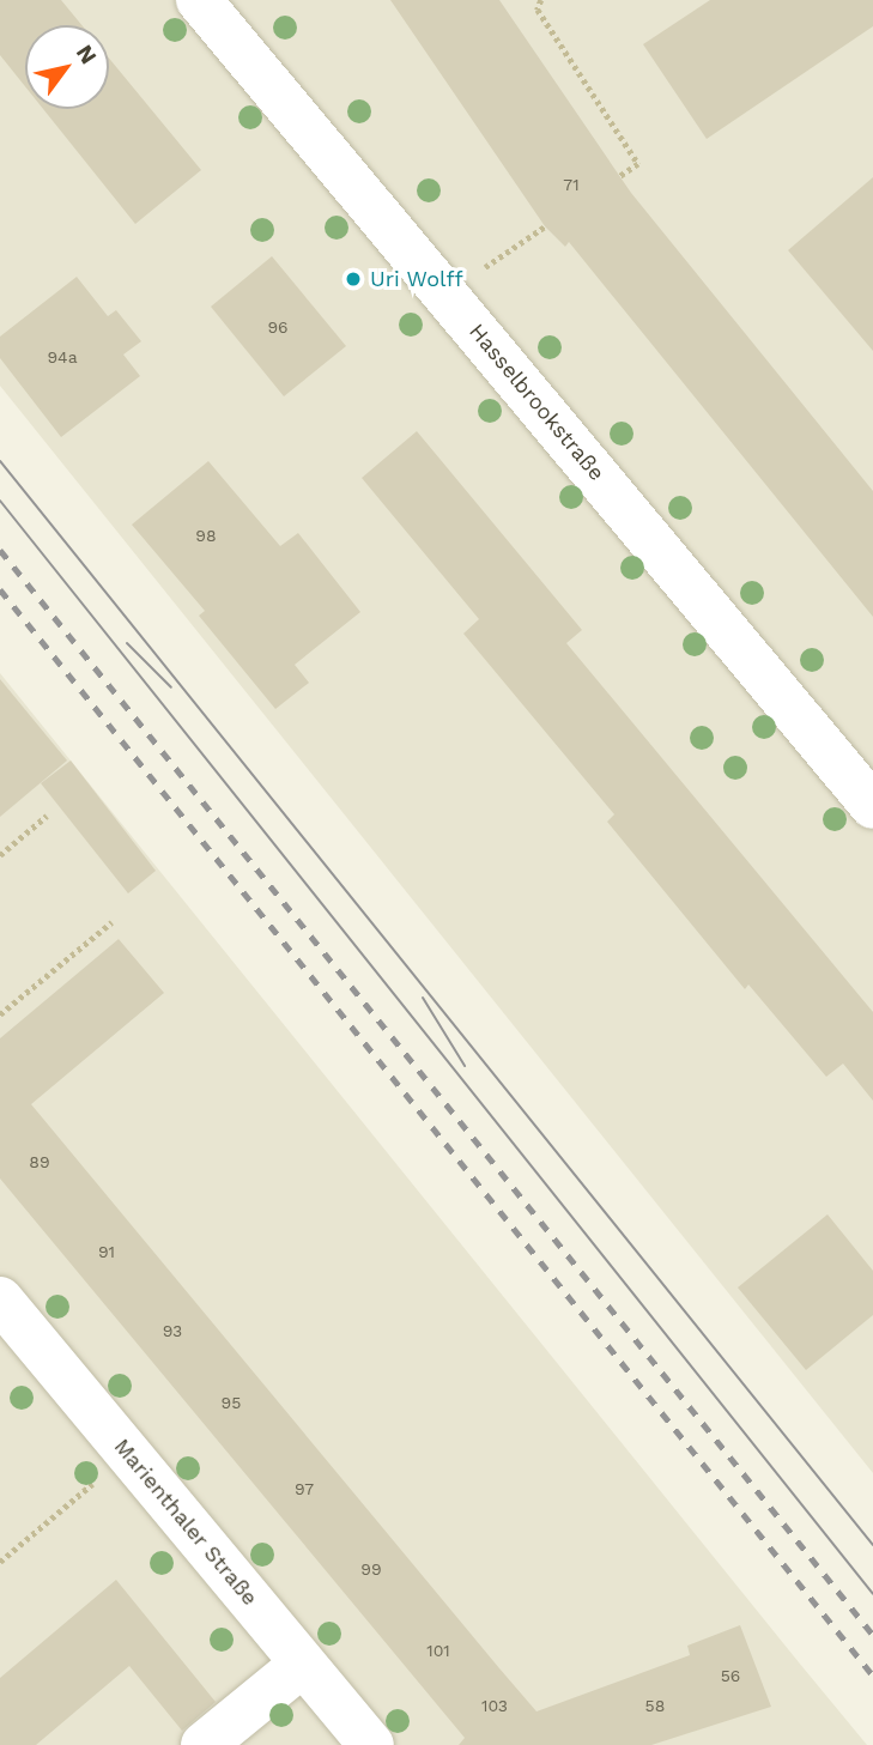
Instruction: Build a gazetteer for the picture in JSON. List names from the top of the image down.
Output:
{
  "streets": {
    "street": ["Hasselbrookstraße", "Marienthaler Straße"]
  },
  "places": ["Uri Wolff"],
  "house_numbers": [
    "71",
    "96",
    "94a",
    "98",
    "89",
    "91",
    "93",
    "95",
    "97",
    "99",
    "101",
    "56",
    "103",
    "58"
  ],
  "north": "top right"
}
